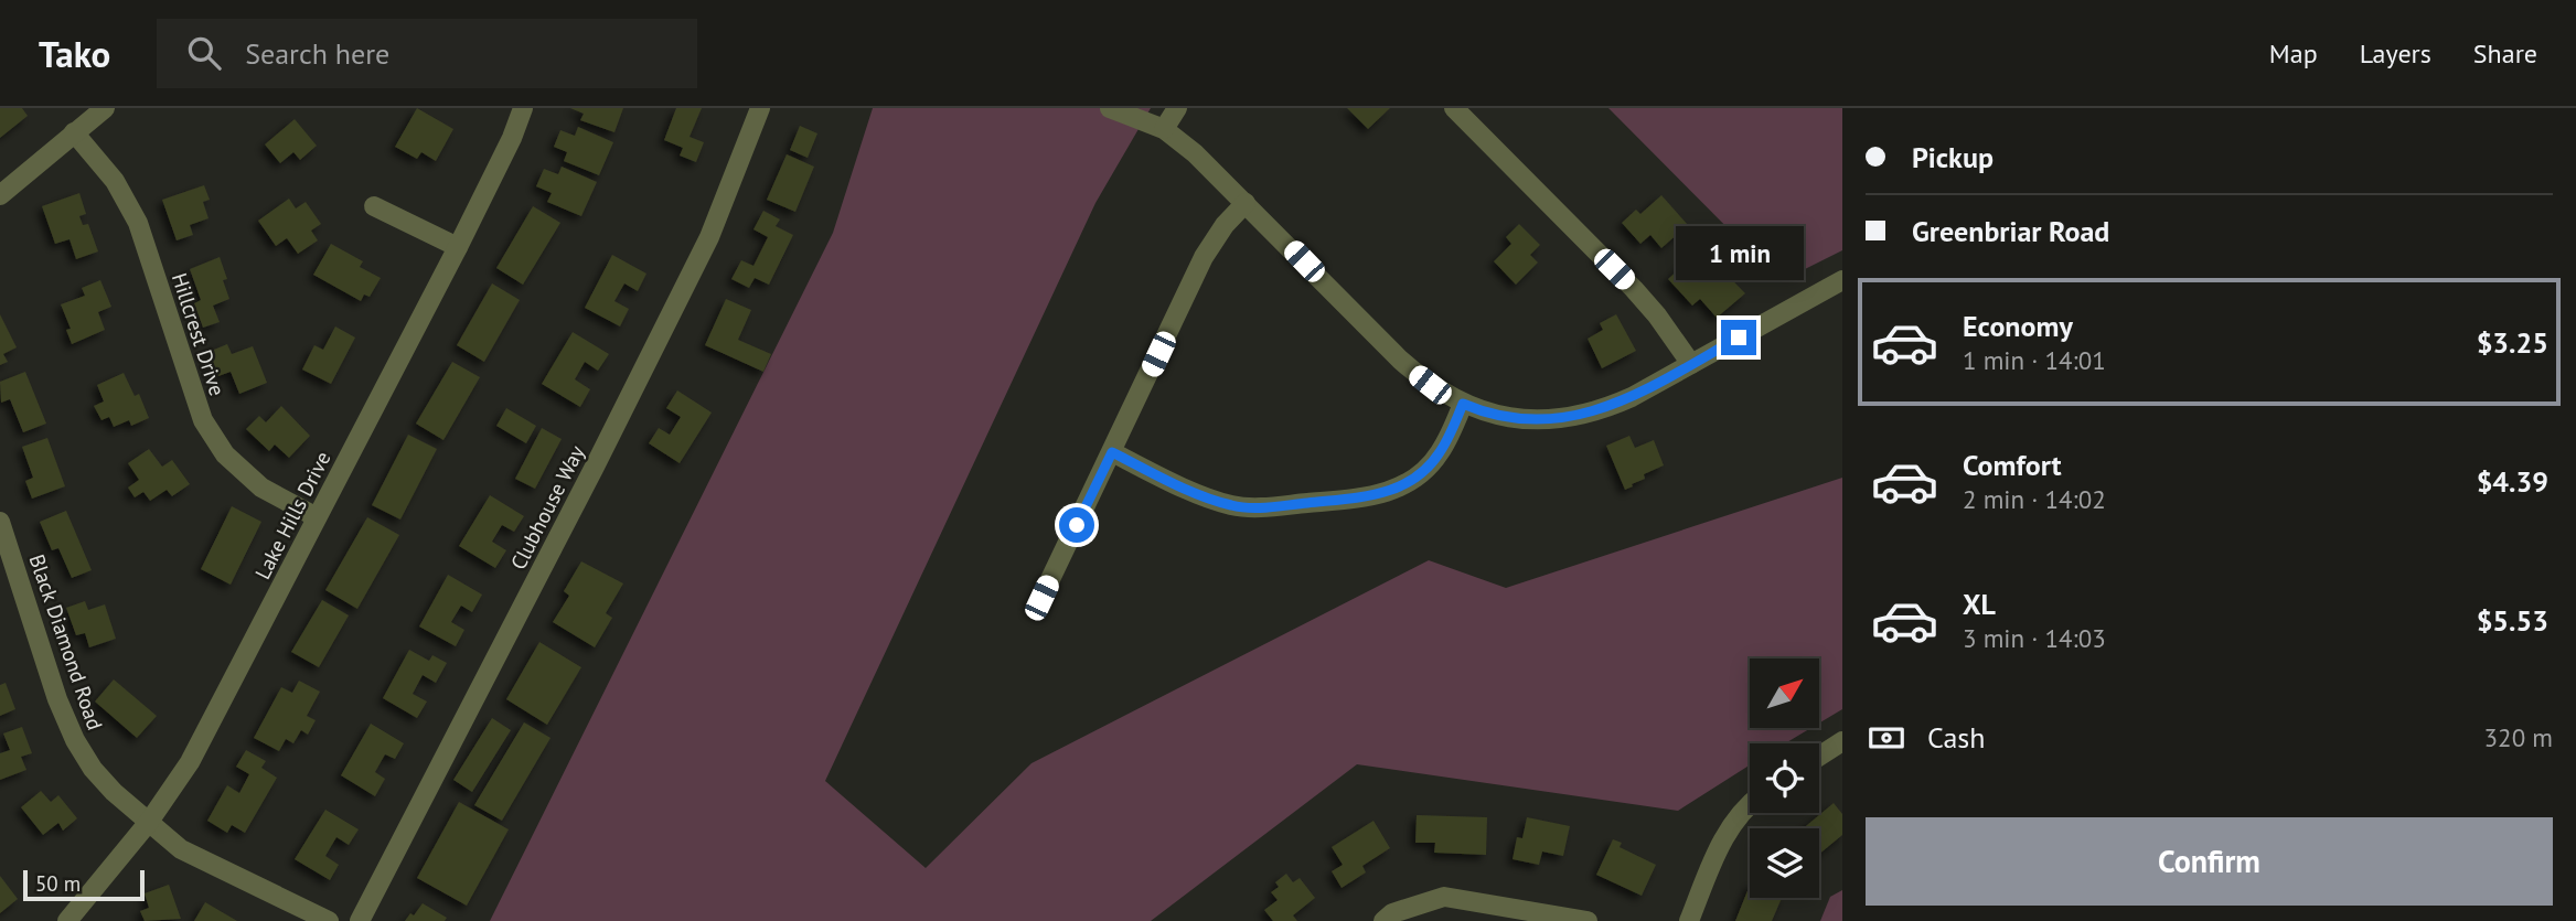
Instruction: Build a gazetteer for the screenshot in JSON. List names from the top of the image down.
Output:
{
  "streets": {
    "street": [
      "Hillcrest Drive",
      "Clubhouse Way",
      "Lake Hills Drive",
      "Black Diamond Road"
    ]
  },
  "crossings": [
    ["Hillcrest Drive", "Lake Hills Drive"],
    ["Lake Hills Drive", "Black Diamond Road"]
  ],
  "scale_bar": "50 m",
  "north": "top right",
  "page": {
    "header": "Tako",
    "search": "Search here",
    "nav": ["Map", "Layers", "Share"],
    "banner": ["Pickup", "Greenbriar Road"],
    "bubble": "1 min",
    "list": [
      {
        "name": "Economy",
        "note": "1 min · 14:01",
        "value": "$3.25"
      },
      {
        "name": "Comfort",
        "note": "2 min · 14:02",
        "value": "$4.39"
      },
      {
        "name": "XL",
        "note": "3 min · 14:03",
        "value": "$5.53"
      }
    ],
    "pay": ["Cash", "320 m"],
    "buttons": "Confirm",
    "scale": "50 m"
  }
}
